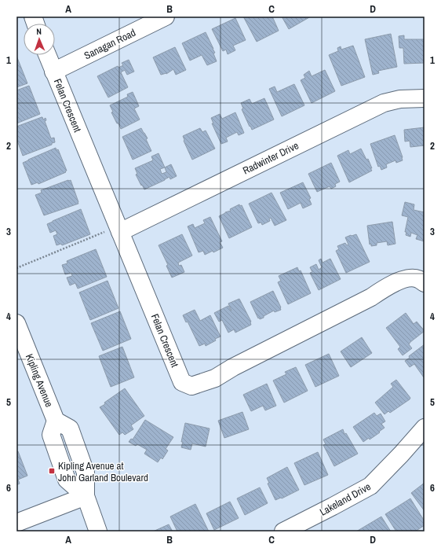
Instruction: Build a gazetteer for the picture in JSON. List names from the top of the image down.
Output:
{
  "streets": {
    "street": [
      "Sanagan Road",
      "Felan Crescent",
      "Radwinter Drive",
      "Kipling Avenue",
      "Lakeland Drive"
    ]
  },
  "crossings": [
    ["Sanagan Road", "Felan Crescent"],
    ["Felan Crescent", "Radwinter Drive"]
  ],
  "places": {
    "transit": ["Kipling Avenue at John Garland Boulevard"]
  },
  "north": "top",
  "grid": {
    "columns": [
      "A",
      "B",
      "C",
      "D"
    ],
    "rows": [
      "1",
      "2",
      "3",
      "4",
      "5",
      "6"
    ]
  }
}
